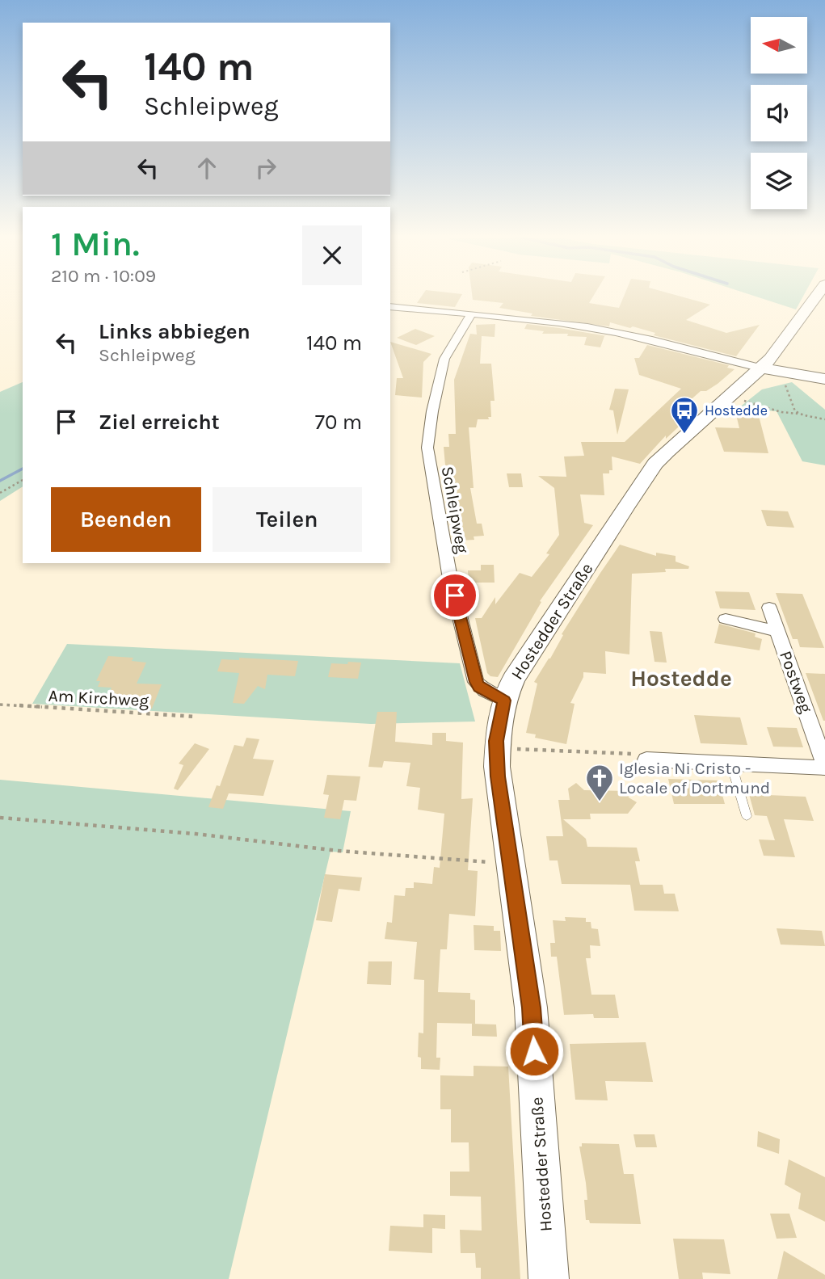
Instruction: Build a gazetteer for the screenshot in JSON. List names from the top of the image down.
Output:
{
  "streets": {
    "main road": ["Hostedder Straße"],
    "street": ["Schleipweg", "Postweg"],
    "path": ["Am Kirchweg"]
  },
  "crossings": [
    ["Schleipweg", "Hostedder Straße"]
  ],
  "districts": ["Hostedde"],
  "places": {
    "bus stop": ["Hostedde"],
    "church": ["Iglesia Ni Cristo - Locale of Dortmund"]
  },
  "north": "left",
  "page": {
    "turn": ["140 m", "Schleipweg"],
    "heading": ["1 Min.", "210 m · 10:09"],
    "list": [
      {
        "name": "Links abbiegen",
        "note": "Schleipweg",
        "value": "140 m"
      },
      {
        "name": "Ziel erreicht",
        "value": "70 m"
      }
    ],
    "buttons": ["Beenden", "Teilen"]
  }
}
